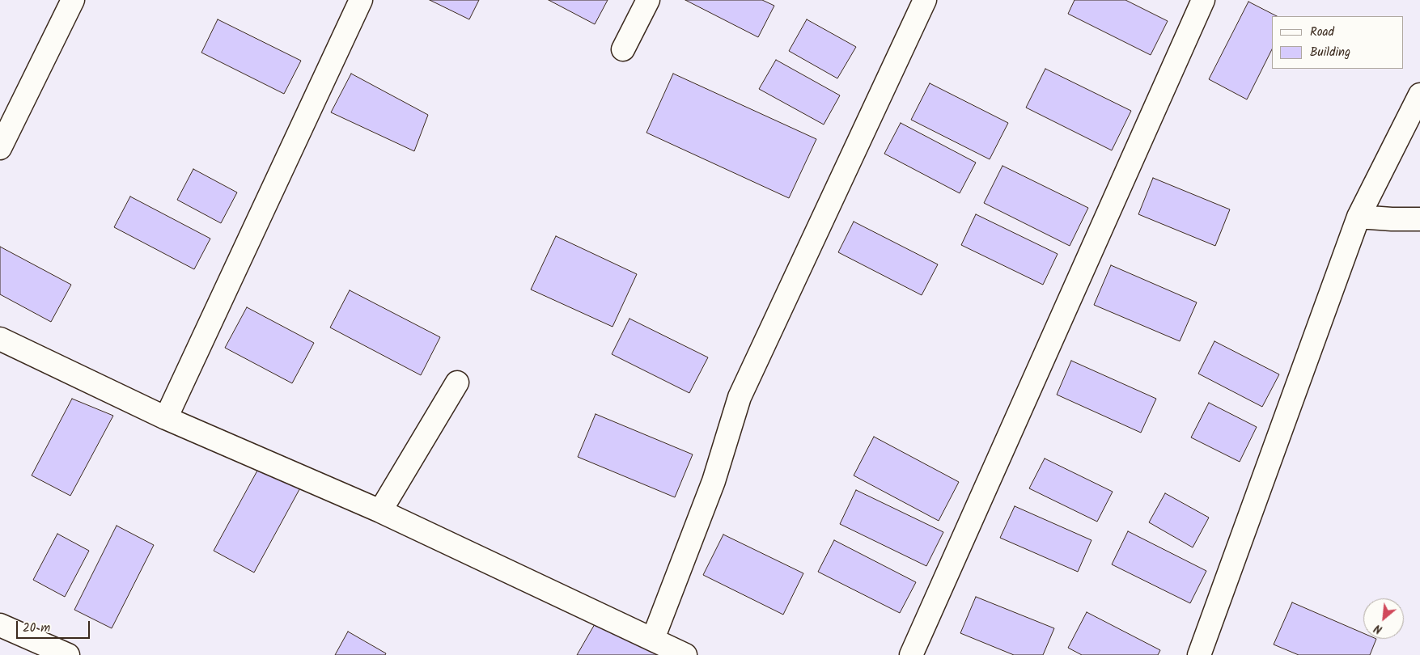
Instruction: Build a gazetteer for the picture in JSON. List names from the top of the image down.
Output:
{
  "legend": ["Road", "Building"],
  "scale_bar": "20 m",
  "north": "bottom left"
}
